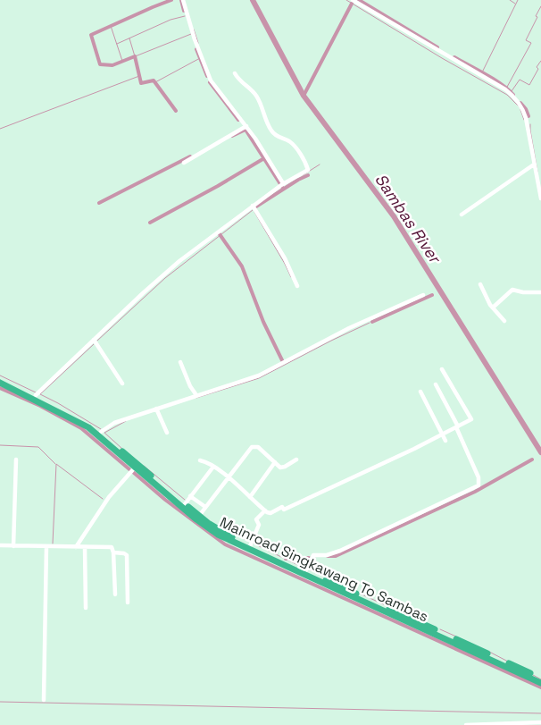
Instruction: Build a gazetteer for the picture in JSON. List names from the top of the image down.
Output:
{
  "streets": {
    "highway": ["Mainroad Singkawang To Sambas"]
  },
  "water": ["Sambas River"]
}
